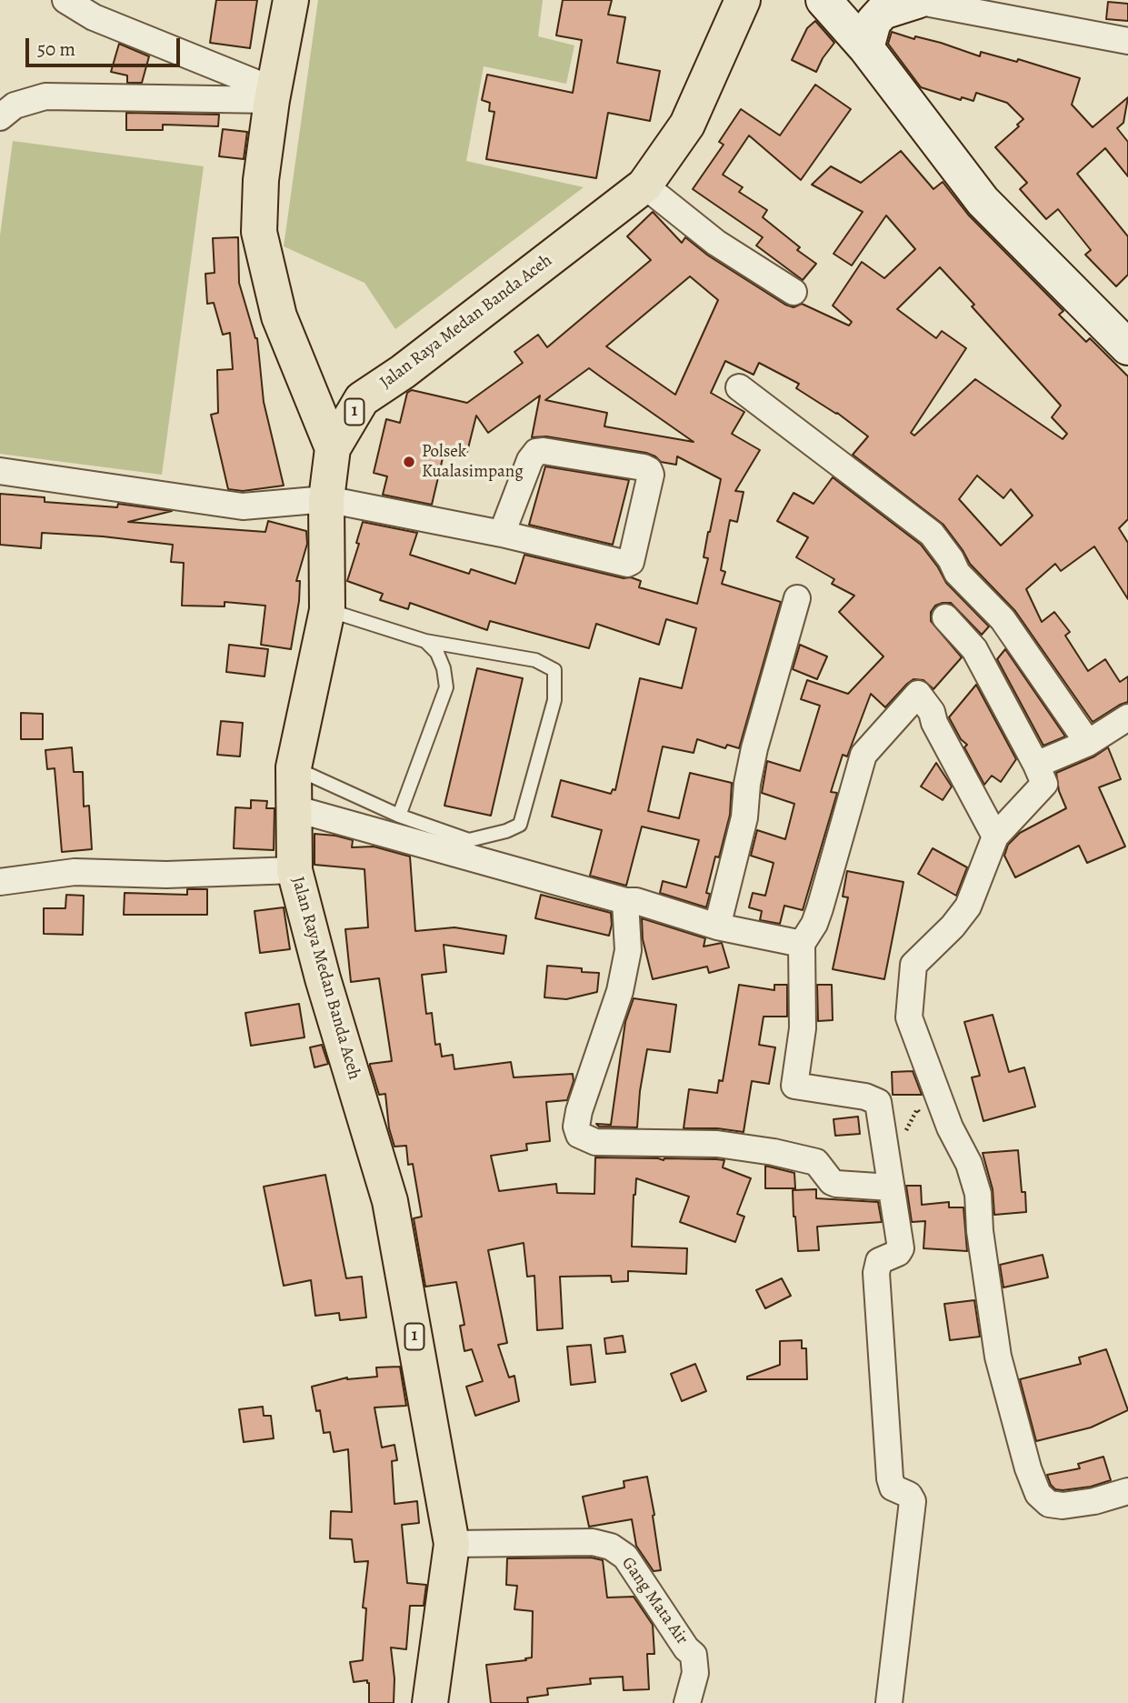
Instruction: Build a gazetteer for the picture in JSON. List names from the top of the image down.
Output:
{
  "streets": {
    "highway": ["Jalan Raya Medan Banda Aceh", "1"],
    "street": ["Gang Mata Air"]
  },
  "crossings": [
    ["Jalan Raya Medan Banda Aceh", "Gang Mata Air"]
  ],
  "places": ["Polsek Kualasimpang"],
  "scale_bar": "50 m"
}
